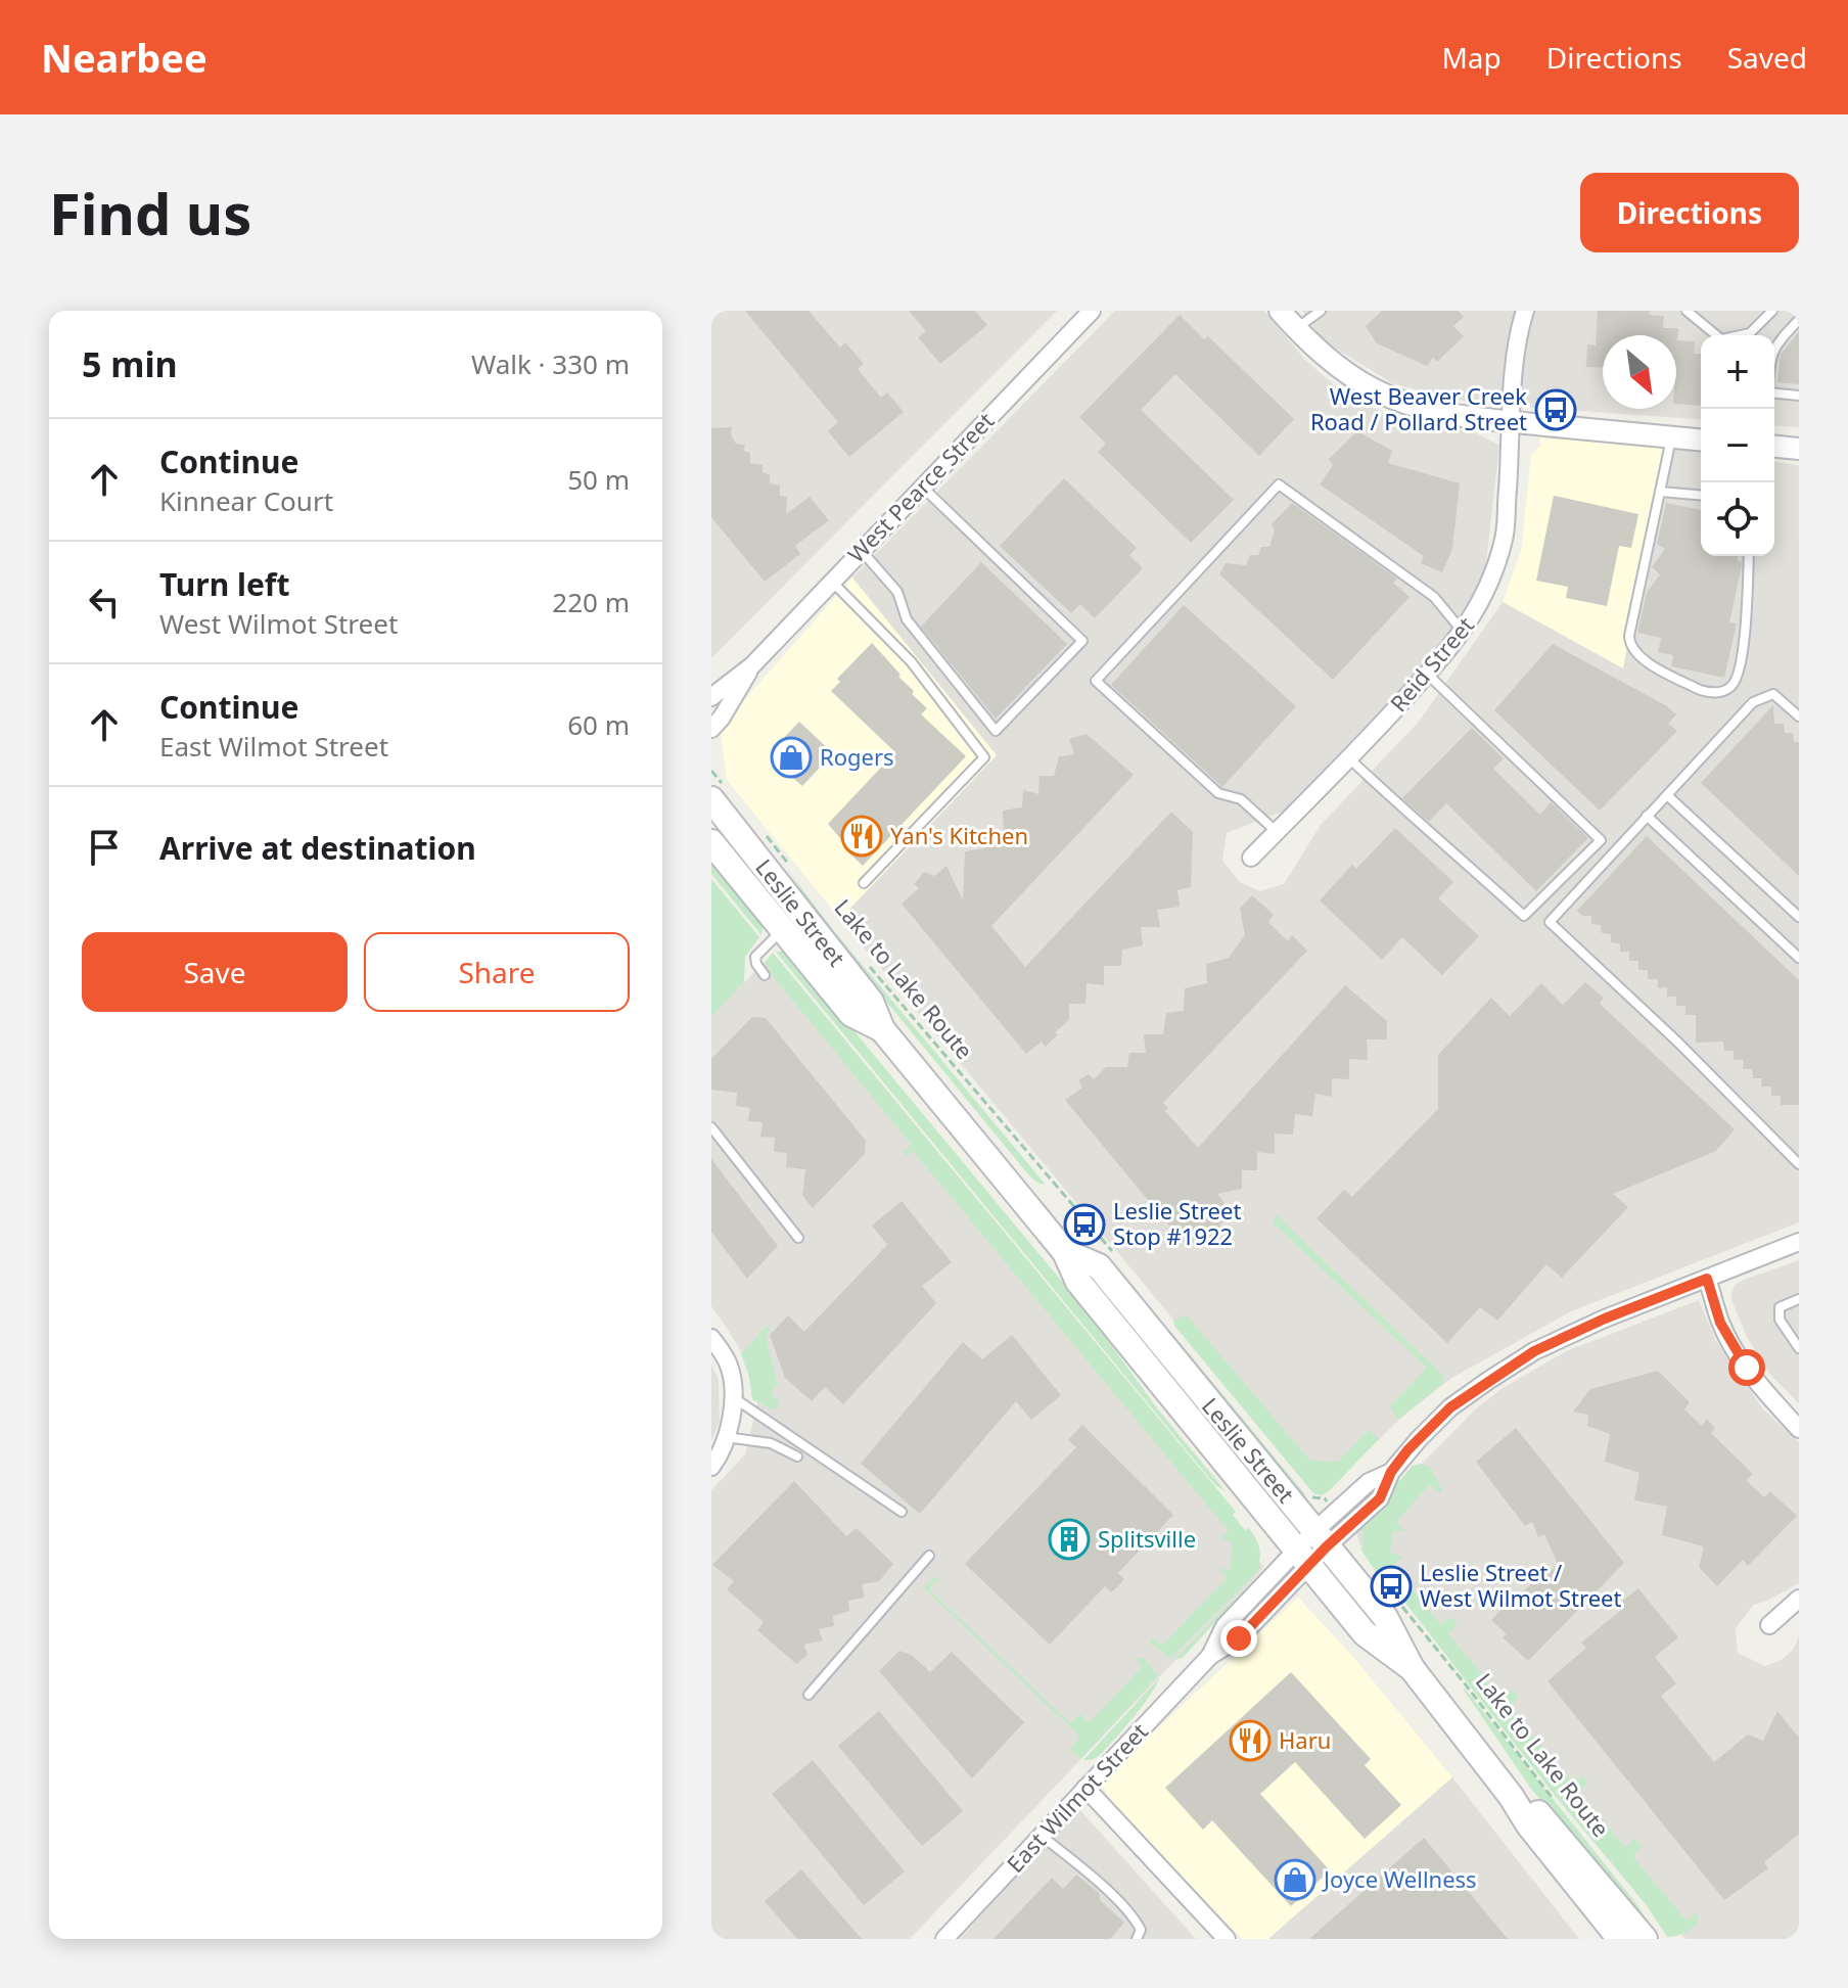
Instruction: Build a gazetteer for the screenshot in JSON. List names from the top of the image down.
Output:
{
  "streets": {
    "main road": ["Leslie Street"],
    "street": ["West Pearce Street", "Reid Street", "East Wilmot Street"],
    "path": ["Lake to Lake Route"]
  },
  "crossings": [
    ["Leslie Street", "East Wilmot Street"]
  ],
  "places": {
    "bus stop": ["West Beaver Creek Road / Pollard Street", "Leslie Street Stop #1922", "Leslie Street / West Wilmot Street"],
    "shop": ["Rogers", "Joyce Wellness"],
    "restaurant": ["Yan's Kitchen", "Haru"],
    "building": ["Splitsville"]
  },
  "north": "bottom right",
  "page": {
    "header": "Nearbee",
    "nav": ["Map", "Directions", "Saved"],
    "buttons": [
      "Directions",
      ["Save", "Share"]
    ],
    "title": "Find us",
    "heading": ["5 min", "Walk · 330 m"],
    "map_buttons": ["+", "−"],
    "list": [
      ["Continue", "Kinnear Court", "50 m"],
      ["Turn left", "West Wilmot Street", "220 m"],
      ["Continue", "East Wilmot Street", "60 m"],
      "Arrive at destination"
    ]
  }
}
